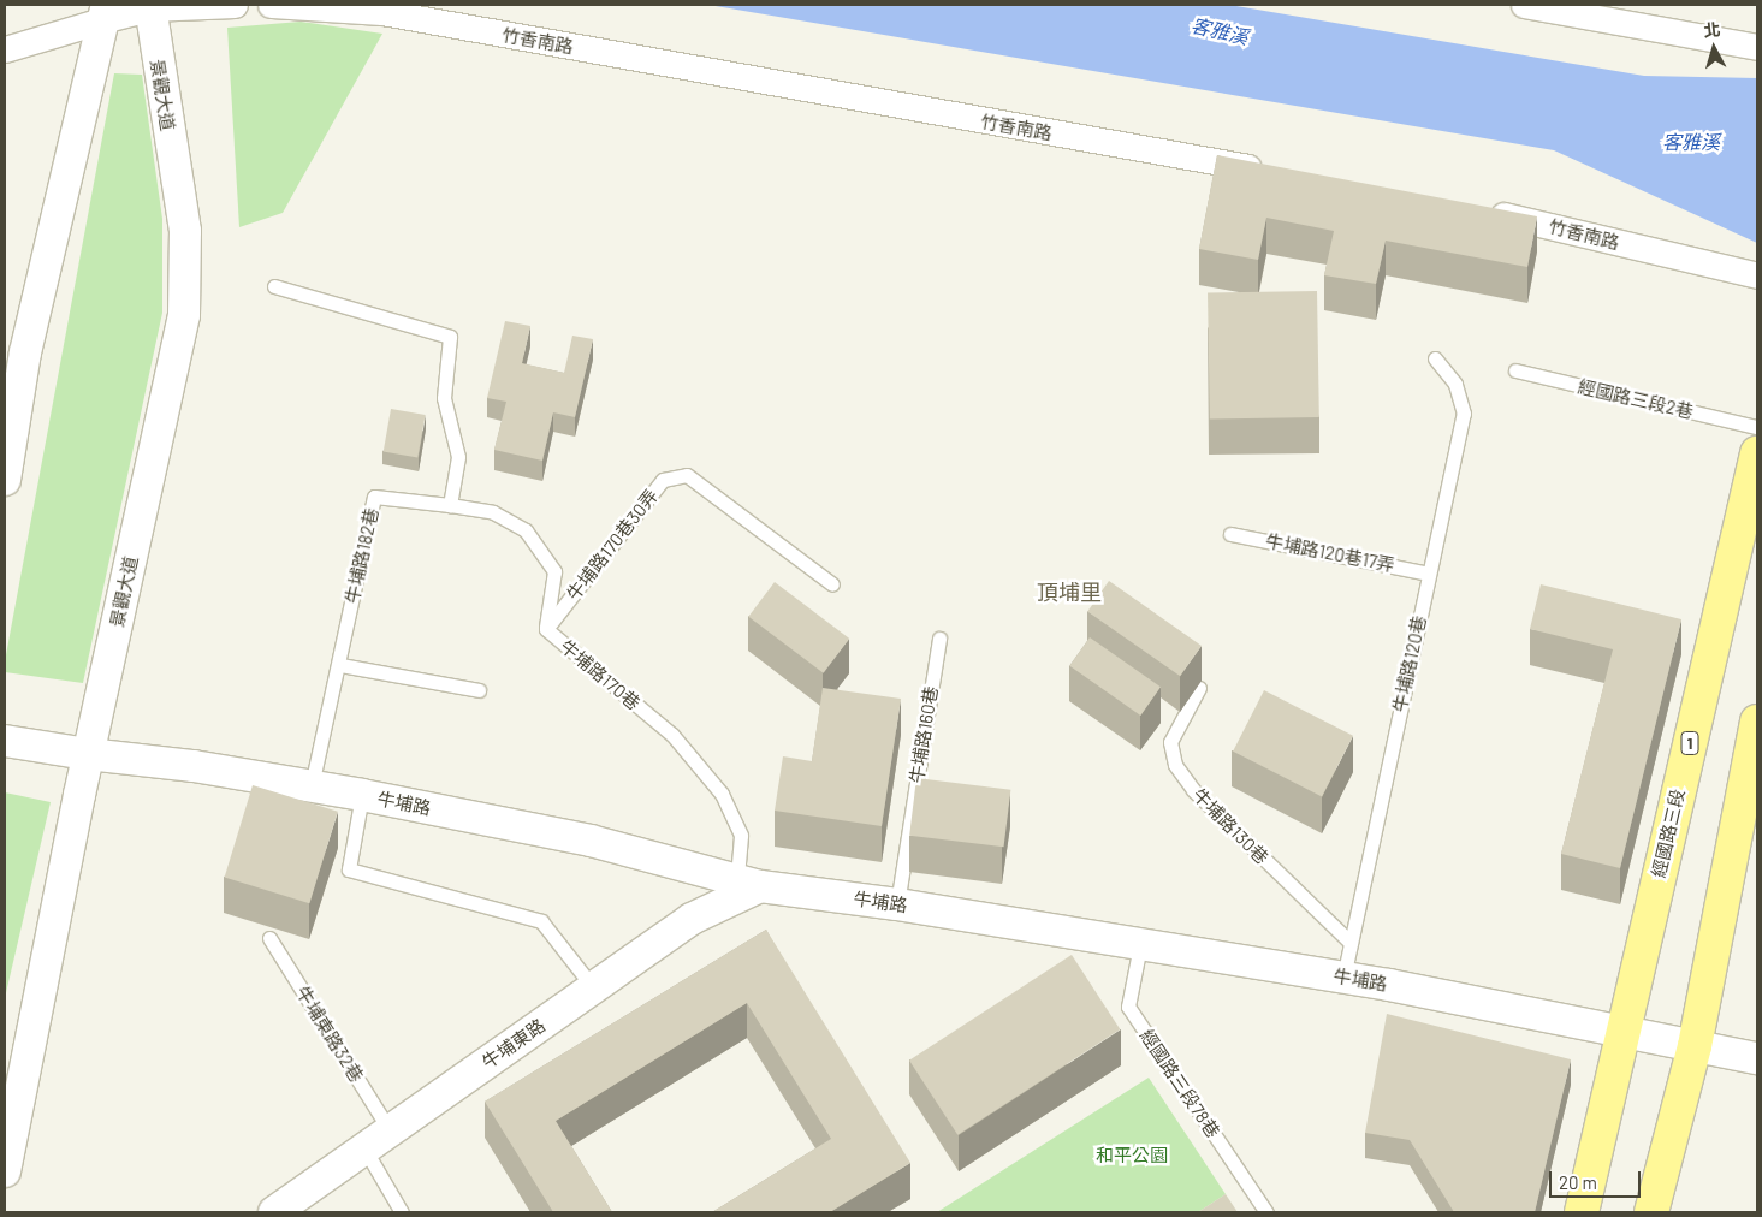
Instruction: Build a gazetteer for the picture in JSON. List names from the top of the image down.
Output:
{
  "streets": {
    "main road": ["1", "經國路三段"],
    "street": [
      "竹香南路",
      "景觀大道",
      "牛埔路",
      "牛埔東路"
    ],
    "lane": [
      "經國路三段2巷",
      "牛埔路170巷30弄",
      "牛埔路120巷17弄",
      "牛埔路182巷",
      "牛埔路120巷",
      "牛埔路170巷",
      "牛埔路160巷",
      "牛埔路130巷",
      "牛埔東路32巷",
      "經國路三段78巷"
    ]
  },
  "crossings": [
    ["景觀大道", "牛埔路"],
    ["牛埔路170巷30弄", "牛埔路170巷"],
    ["牛埔路120巷17弄", "牛埔路120巷"],
    ["牛埔路182巷", "牛埔路170巷"],
    ["牛埔路182巷", "牛埔路"],
    ["牛埔路120巷", "牛埔路"],
    ["牛埔路120巷", "牛埔路130巷"],
    ["牛埔路170巷", "牛埔路"],
    ["牛埔路170巷", "牛埔東路"],
    ["牛埔路160巷", "牛埔路"],
    ["牛埔路", "經國路三段"],
    ["牛埔路", "牛埔東路"],
    ["牛埔路", "經國路三段78巷"],
    ["牛埔東路32巷", "牛埔東路"]
  ],
  "districts": ["頂埔里"],
  "water": ["客雅溪"],
  "parks": ["和平公園"],
  "scale_bar": "20 m",
  "north": "top"
}
